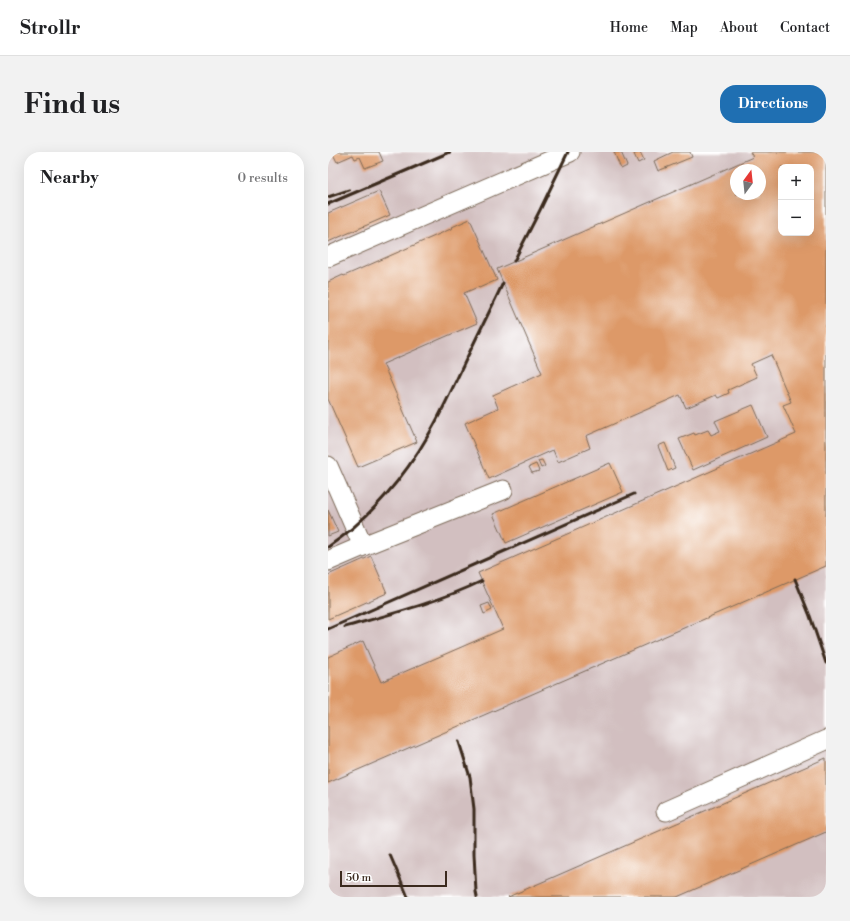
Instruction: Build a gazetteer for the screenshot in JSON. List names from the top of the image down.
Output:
{
  "scale_bar": "50 m",
  "north": "top",
  "page": {
    "header": "Strollr",
    "nav": [
      "Home",
      "Map",
      "About",
      "Contact"
    ],
    "buttons": "Directions",
    "title": "Find us",
    "heading": ["Nearby", "0 results"],
    "map_buttons": ["+", "−"],
    "scale": "50 m"
  }
}
